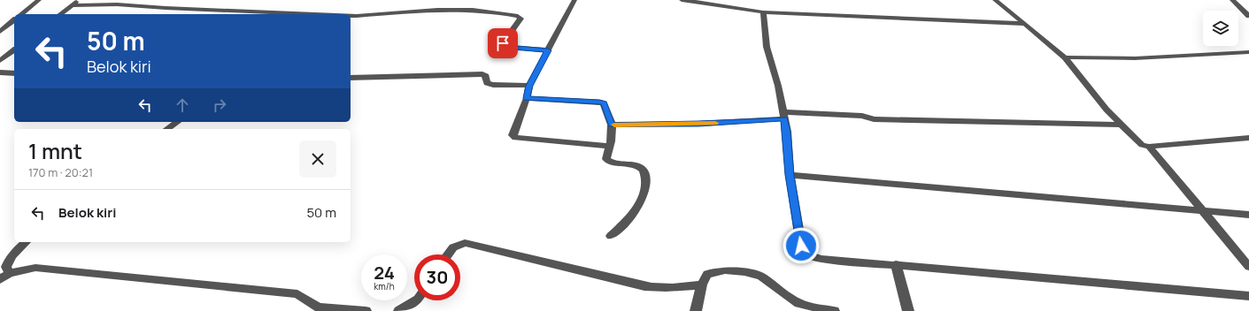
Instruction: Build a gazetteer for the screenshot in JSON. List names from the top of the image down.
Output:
{
  "page": {
    "turn": ["50 m", "Belok kiri"],
    "heading": ["1 mnt", "170 m · 20:21"],
    "list": [
      {
        "name": "Belok kiri",
        "value": "50 m"
      }
    ],
    "speed": "24 km/h",
    "limit": "30"
  }
}
